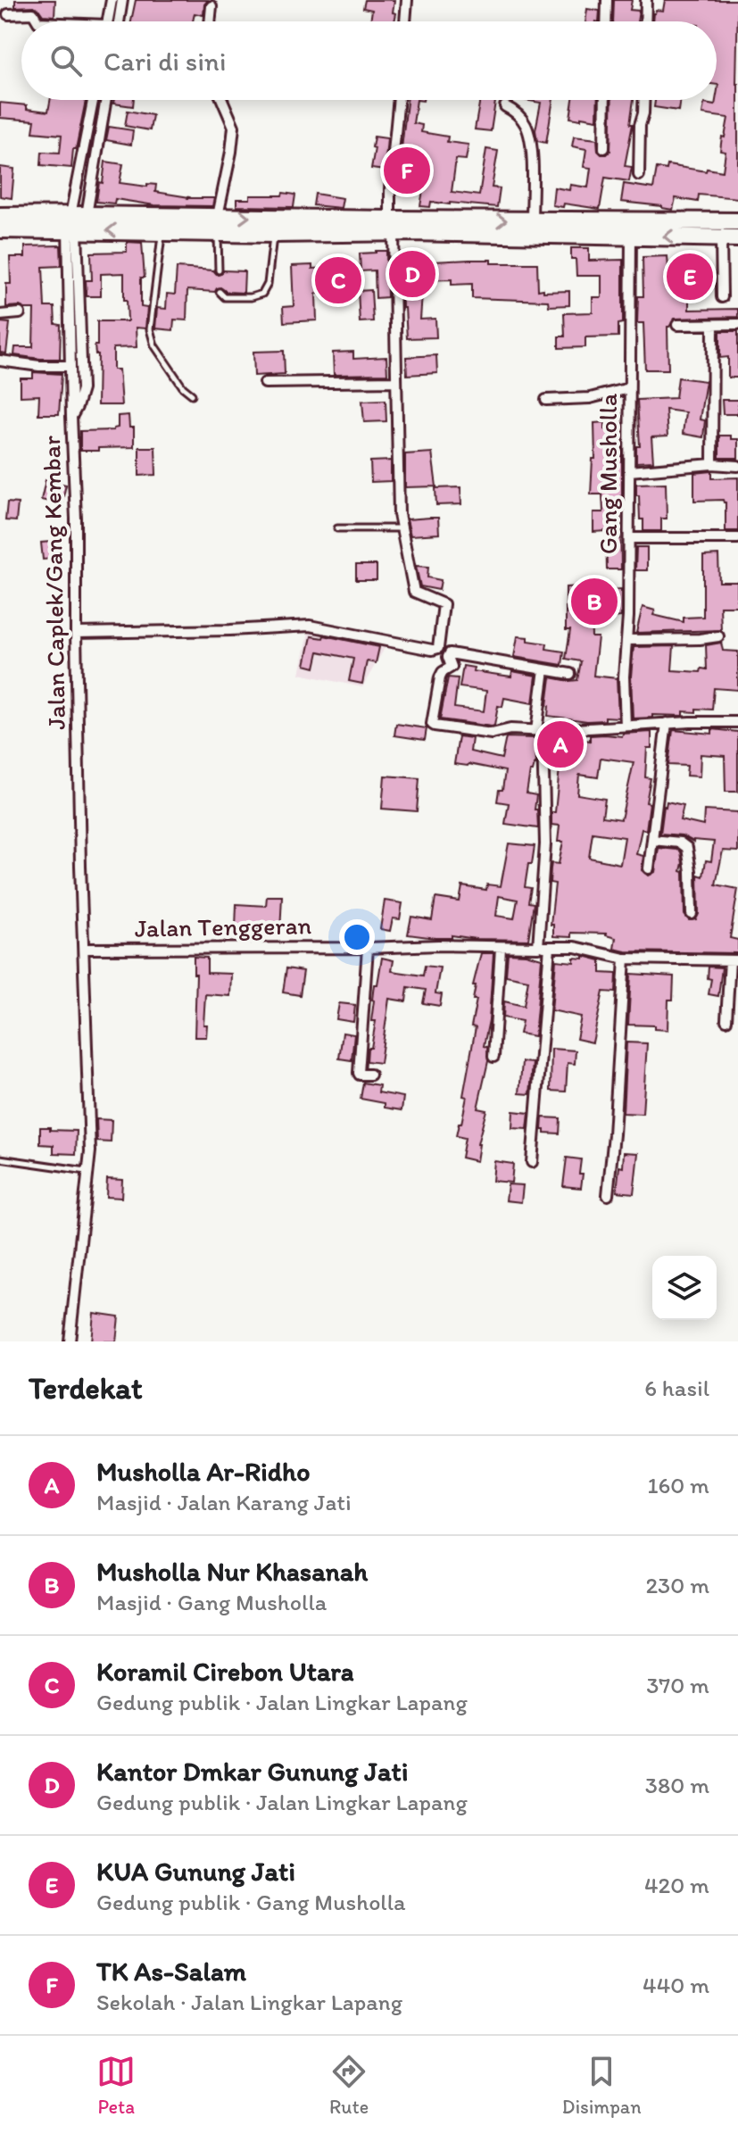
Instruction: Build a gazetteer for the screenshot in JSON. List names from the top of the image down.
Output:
{
  "streets": {
    "street": ["Gang Musholla", "Jalan Caplek/Gang Kembar", "Jalan Tenggeran"]
  },
  "crossings": [
    ["Jalan Caplek/Gang Kembar", "Jalan Tenggeran"]
  ],
  "page": {
    "search": "Cari di sini",
    "pins": [
      "F",
      "D",
      "E",
      "C",
      "B",
      "A"
    ],
    "heading": ["Terdekat", "6 hasil"],
    "list": [
      {
        "mark": "A",
        "name": "Musholla Ar-Ridho",
        "note": "Masjid · Jalan Karang Jati",
        "value": "160 m"
      },
      {
        "mark": "B",
        "name": "Musholla Nur Khasanah",
        "note": "Masjid · Gang Musholla",
        "value": "230 m"
      },
      {
        "mark": "C",
        "name": "Koramil Cirebon Utara",
        "note": "Gedung publik · Jalan Lingkar Lapang",
        "value": "370 m"
      },
      {
        "mark": "D",
        "name": "Kantor Dmkar Gunung Jati",
        "note": "Gedung publik · Jalan Lingkar Lapang",
        "value": "380 m"
      },
      {
        "mark": "E",
        "name": "KUA Gunung Jati",
        "note": "Gedung publik · Gang Musholla",
        "value": "420 m"
      },
      {
        "mark": "F",
        "name": "TK As-Salam",
        "note": "Sekolah · Jalan Lingkar Lapang",
        "value": "440 m"
      }
    ],
    "nav": ["Peta", "Rute", "Disimpan"]
  }
}
